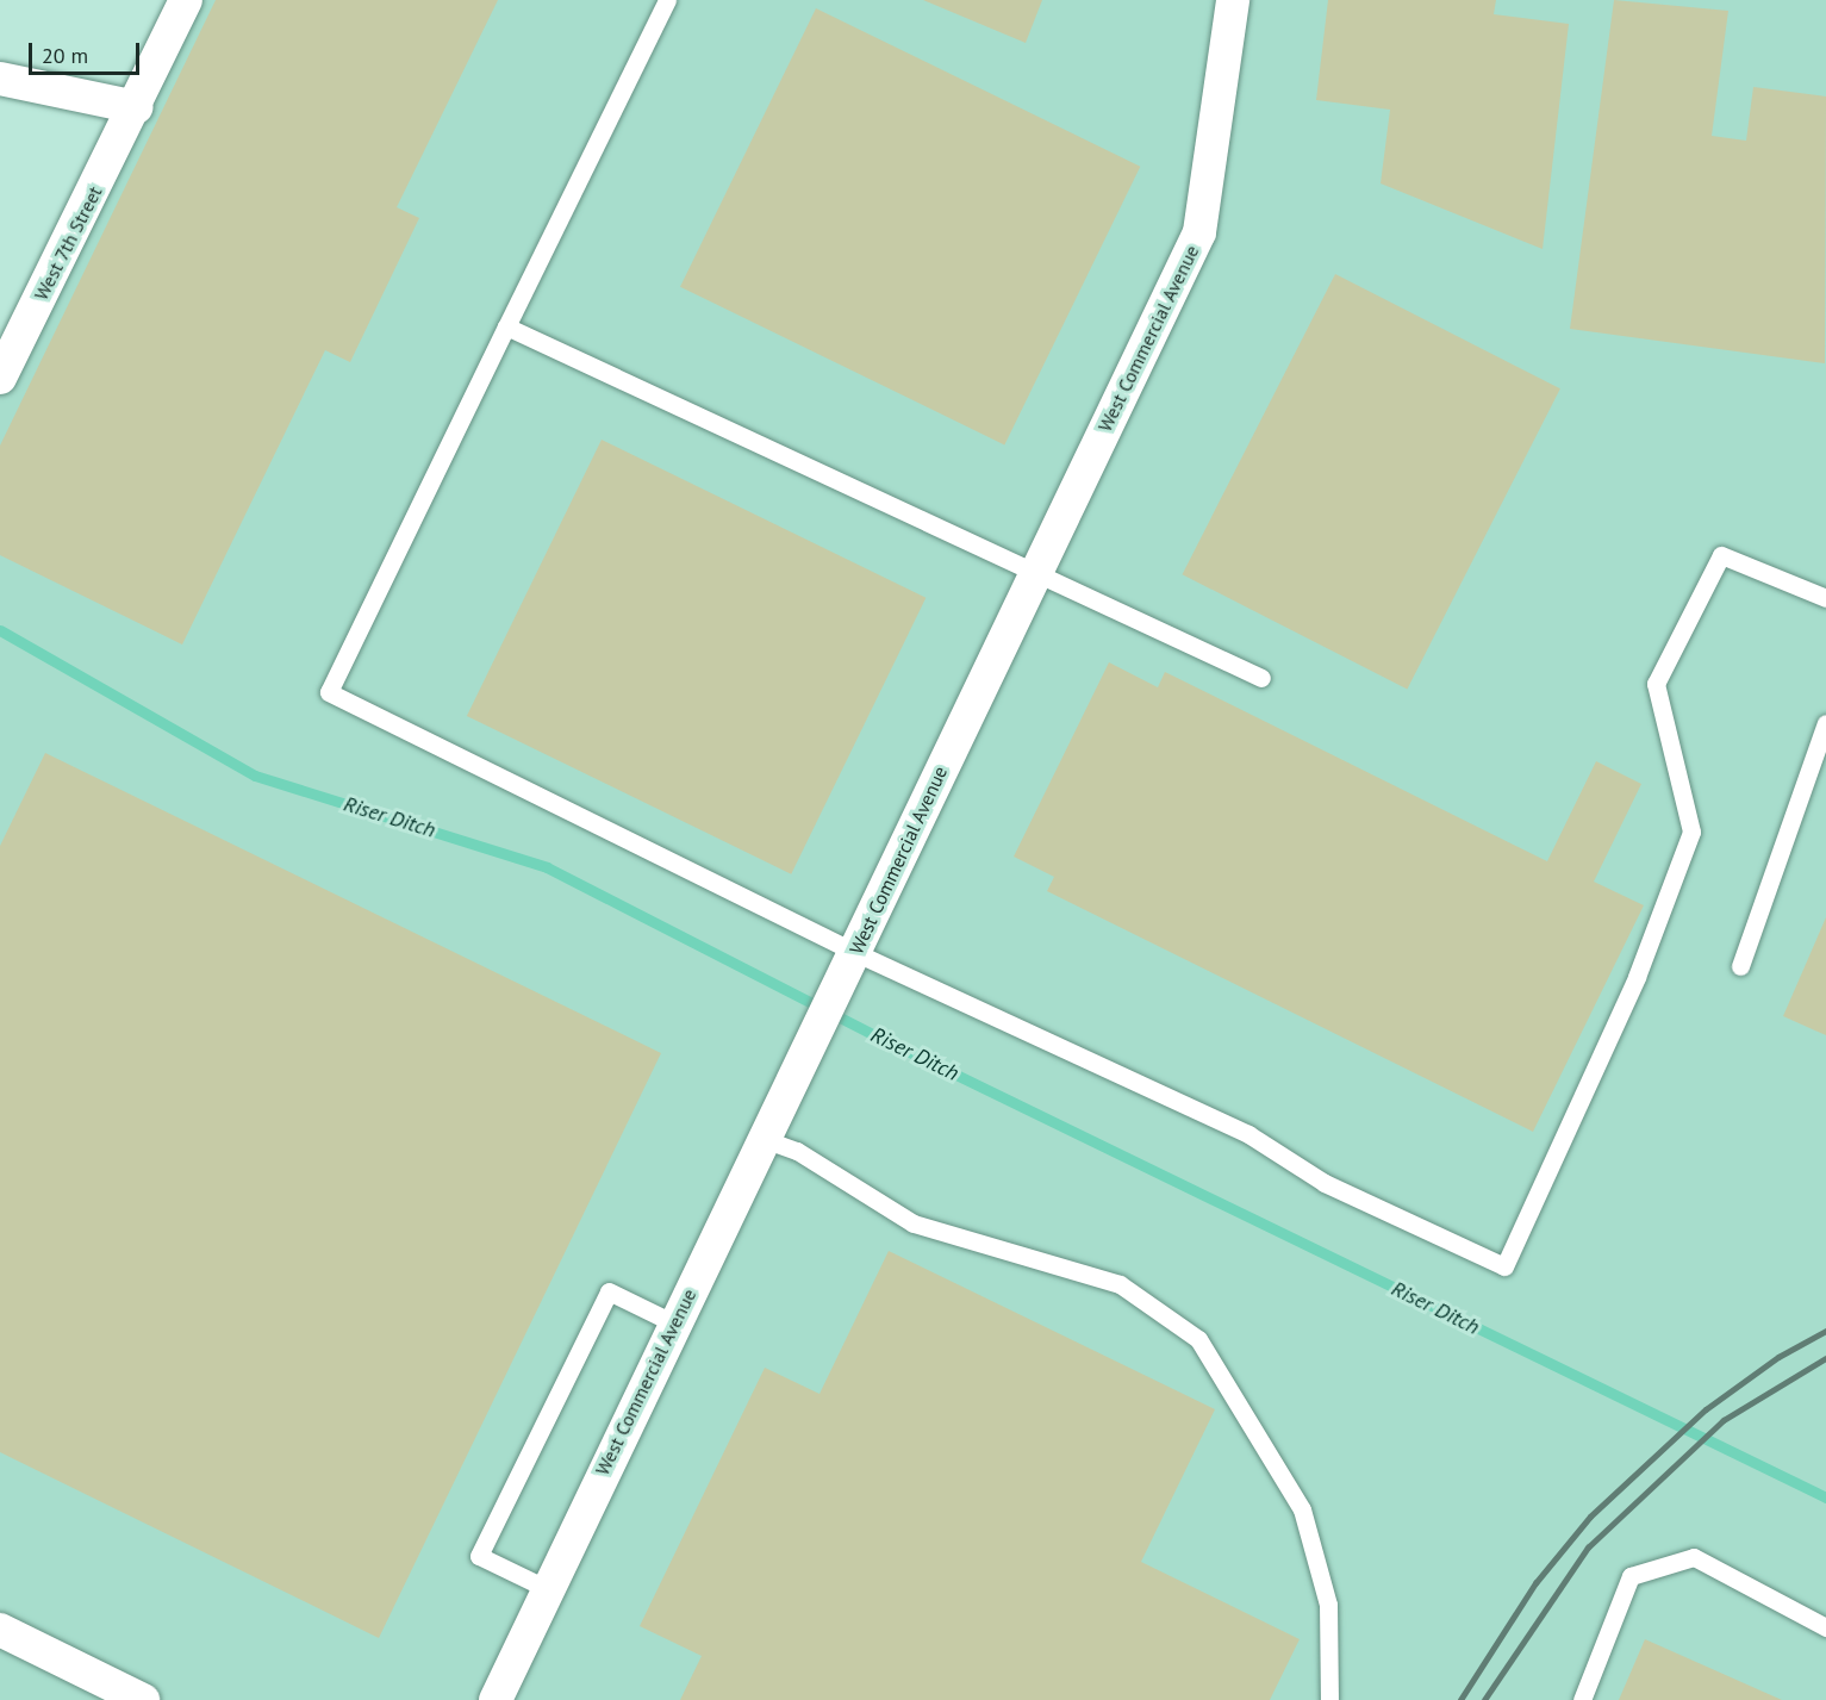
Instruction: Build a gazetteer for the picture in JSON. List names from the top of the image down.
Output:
{
  "streets": {
    "street": ["West 7th Street", "West Commercial Avenue"]
  },
  "water": ["Riser Ditch"],
  "scale_bar": "20 m"
}
